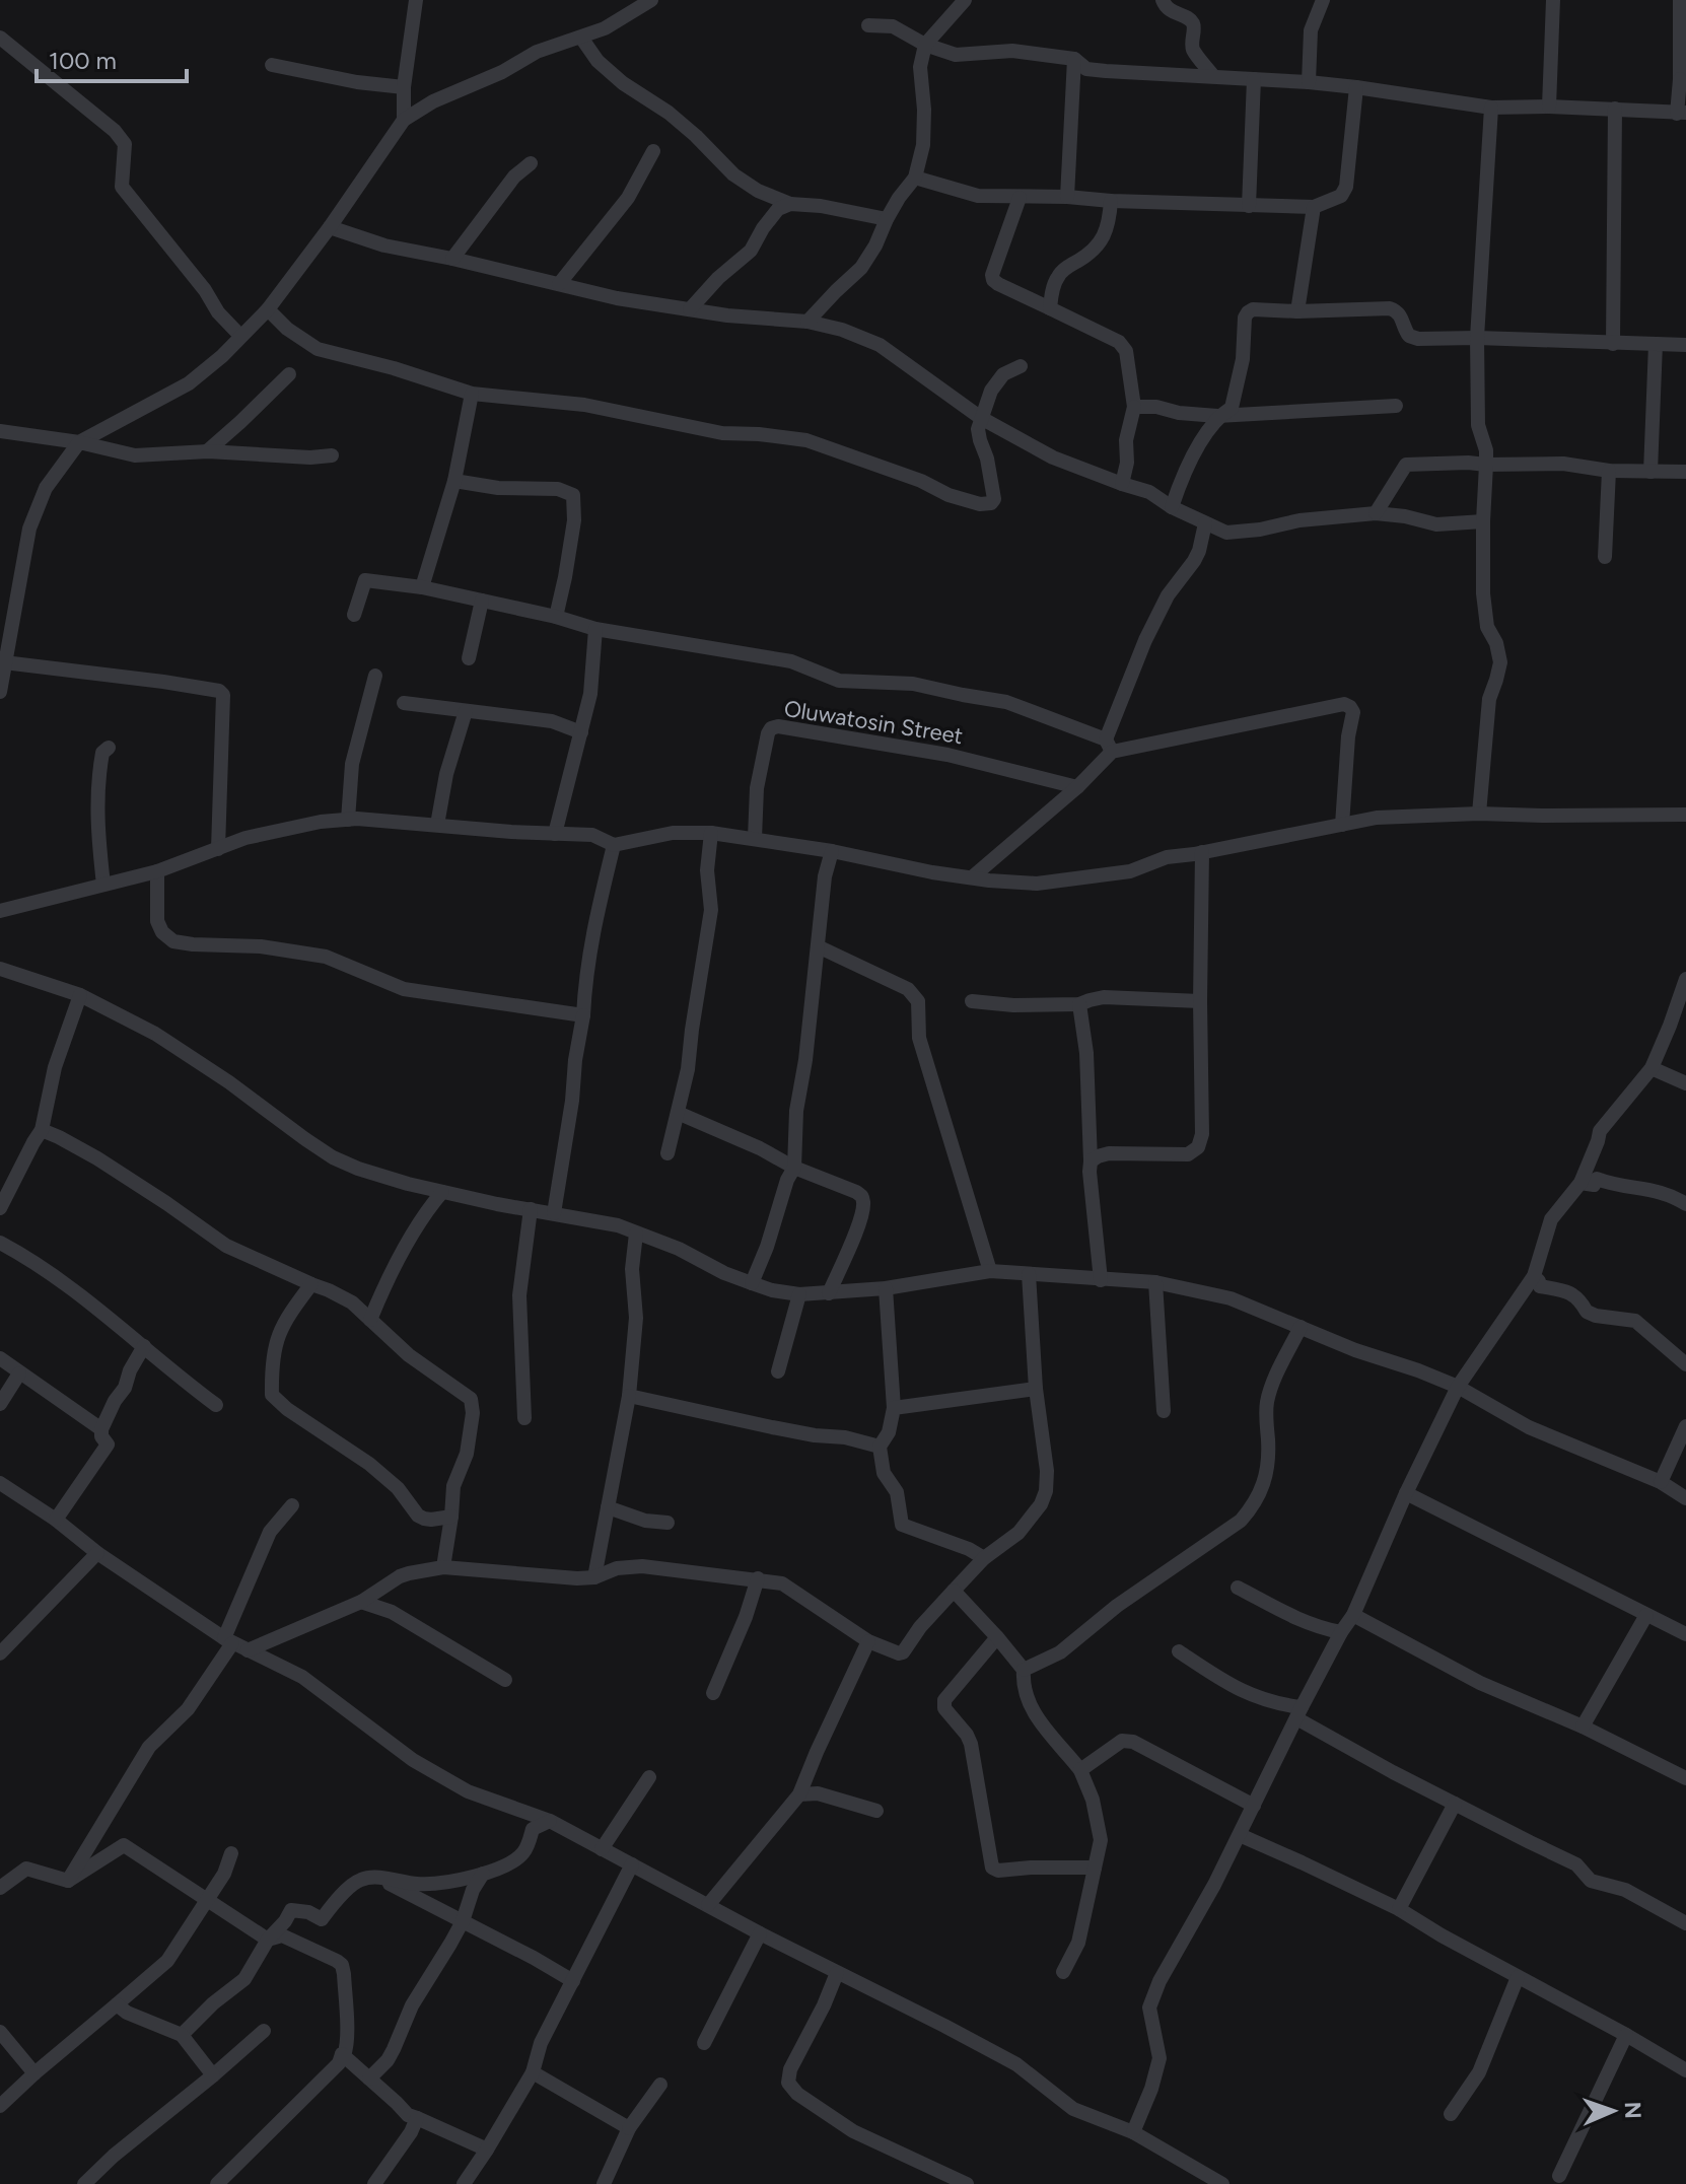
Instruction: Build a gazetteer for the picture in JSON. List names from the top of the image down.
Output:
{
  "streets": {
    "street": ["Oluwatosin Street"]
  },
  "scale_bar": "100 m",
  "north": "right"
}
